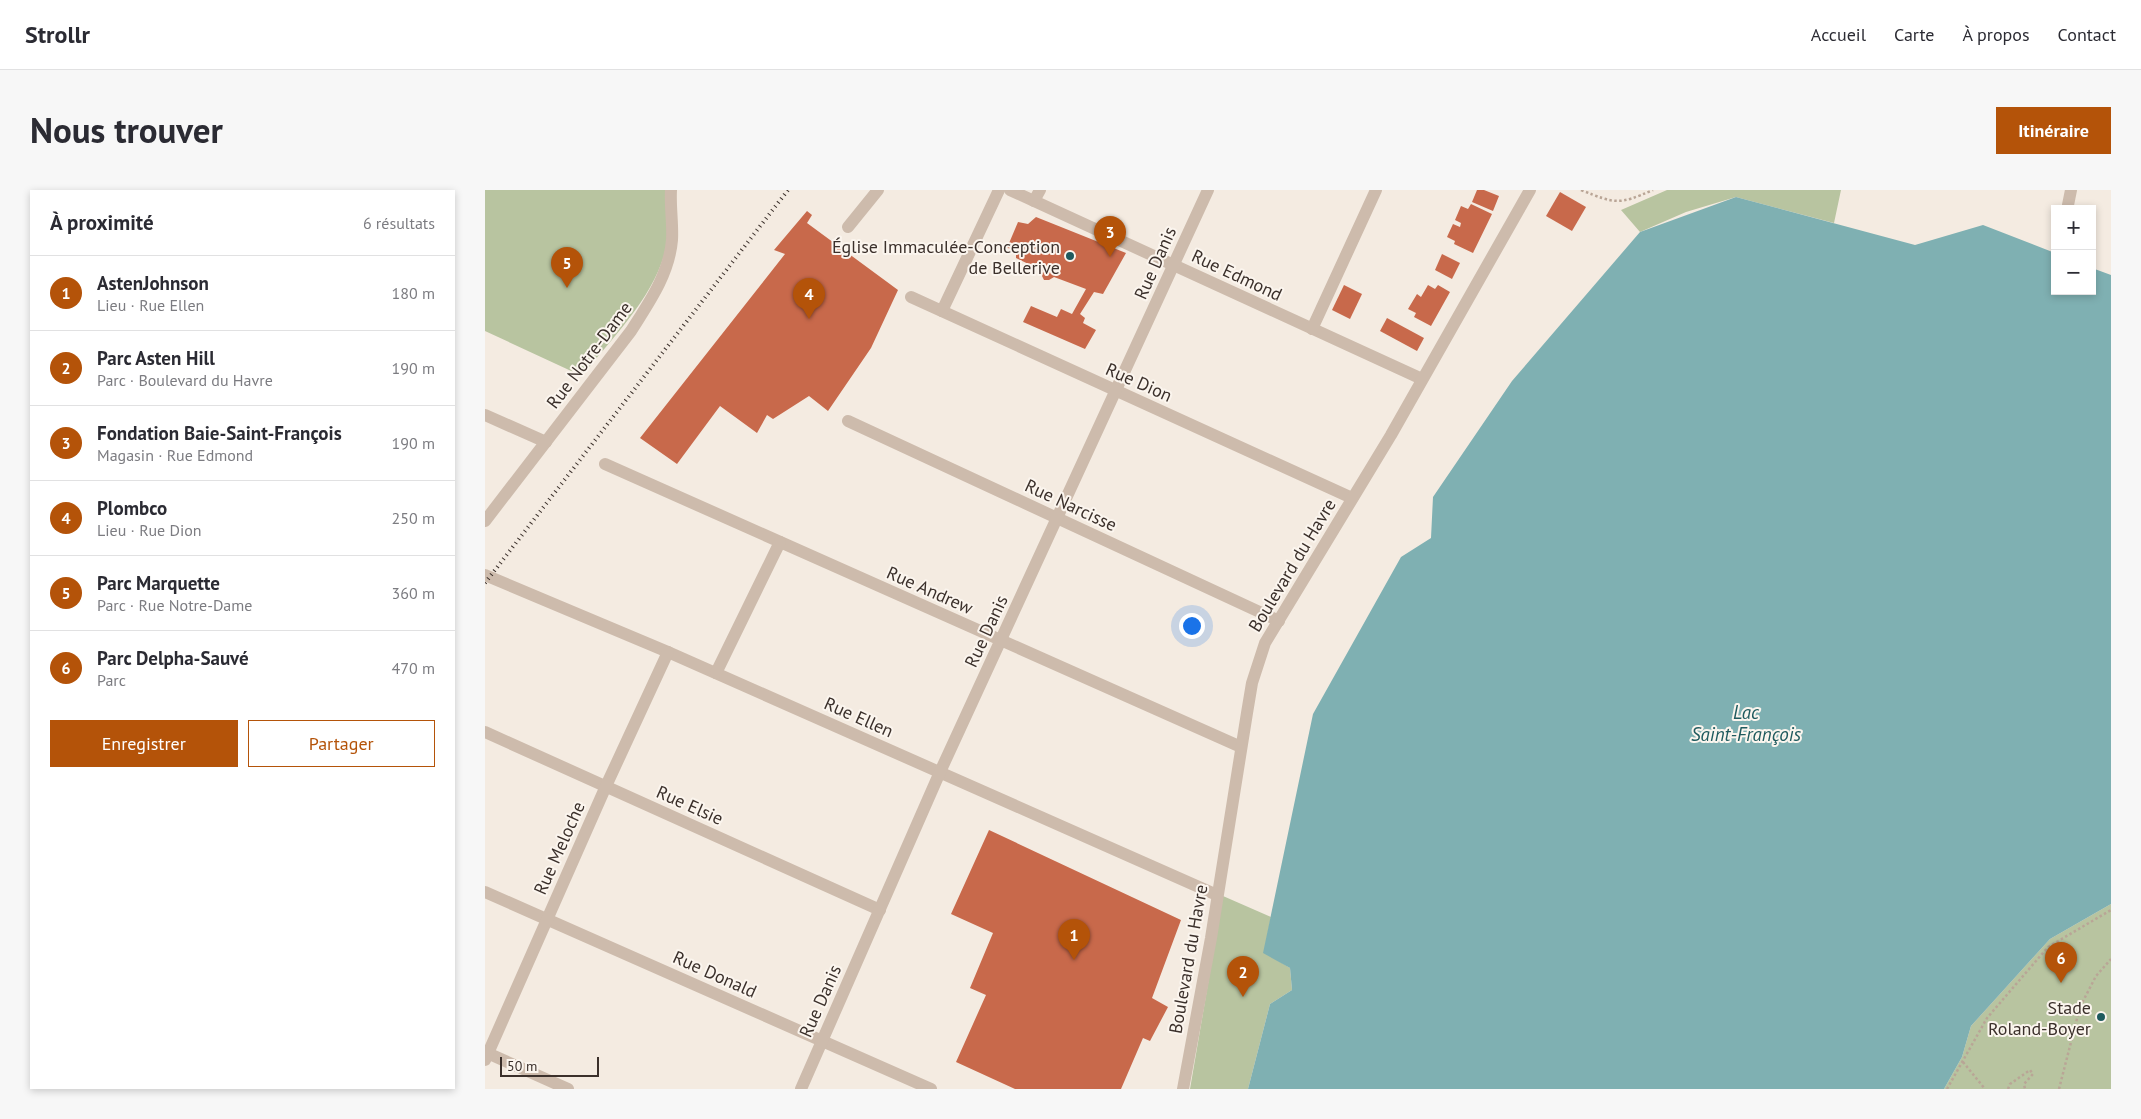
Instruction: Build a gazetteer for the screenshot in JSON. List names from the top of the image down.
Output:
{
  "streets": {
    "street": [
      "Rue Danis",
      "Rue Edmond",
      "Rue Notre-Dame",
      "Rue Dion",
      "Rue Narcisse",
      "Boulevard du Havre",
      "Rue Andrew",
      "Rue Ellen",
      "Rue Elsie",
      "Rue Meloche",
      "Rue Donald"
    ]
  },
  "crossings": [
    ["Rue Danis", "Rue Edmond"],
    ["Rue Danis", "Rue Dion"],
    ["Rue Danis", "Rue Narcisse"],
    ["Rue Danis", "Rue Andrew"],
    ["Rue Danis", "Rue Ellen"],
    ["Rue Danis", "Rue Elsie"],
    ["Rue Danis", "Rue Donald"],
    ["Rue Edmond", "Boulevard du Havre"],
    ["Rue Dion", "Boulevard du Havre"],
    ["Rue Narcisse", "Boulevard du Havre"],
    ["Boulevard du Havre", "Rue Andrew"],
    ["Boulevard du Havre", "Rue Ellen"],
    ["Rue Ellen", "Rue Meloche"],
    ["Rue Elsie", "Rue Meloche"],
    ["Rue Meloche", "Rue Donald"]
  ],
  "water": ["Lac Saint-François"],
  "places": ["Église Immaculée-Conception de Bellerive", "Stade Roland-Boyer"],
  "scale_bar": "50 m",
  "page": {
    "header": "Strollr",
    "nav": [
      "Accueil",
      "Carte",
      "À propos",
      "Contact"
    ],
    "title": "Nous trouver",
    "buttons": [
      "Itinéraire",
      ["Enregistrer", "Partager"]
    ],
    "heading": ["À proximité", "6 résultats"],
    "map_buttons": ["+", "−"],
    "pins": [
      "3",
      "5",
      "4",
      "1",
      "6",
      "2"
    ],
    "list": [
      {
        "mark": "1",
        "name": "AstenJohnson",
        "note": "Lieu · Rue Ellen",
        "value": "180 m"
      },
      {
        "mark": "2",
        "name": "Parc Asten Hill",
        "note": "Parc · Boulevard du Havre",
        "value": "190 m"
      },
      {
        "mark": "3",
        "name": "Fondation Baie-Saint-François",
        "note": "Magasin · Rue Edmond",
        "value": "190 m"
      },
      {
        "mark": "4",
        "name": "Plombco",
        "note": "Lieu · Rue Dion",
        "value": "250 m"
      },
      {
        "mark": "5",
        "name": "Parc Marquette",
        "note": "Parc · Rue Notre-Dame",
        "value": "360 m"
      },
      {
        "mark": "6",
        "name": "Parc Delpha-Sauvé",
        "note": "Parc",
        "value": "470 m"
      }
    ],
    "scale": "50 m"
  }
}
